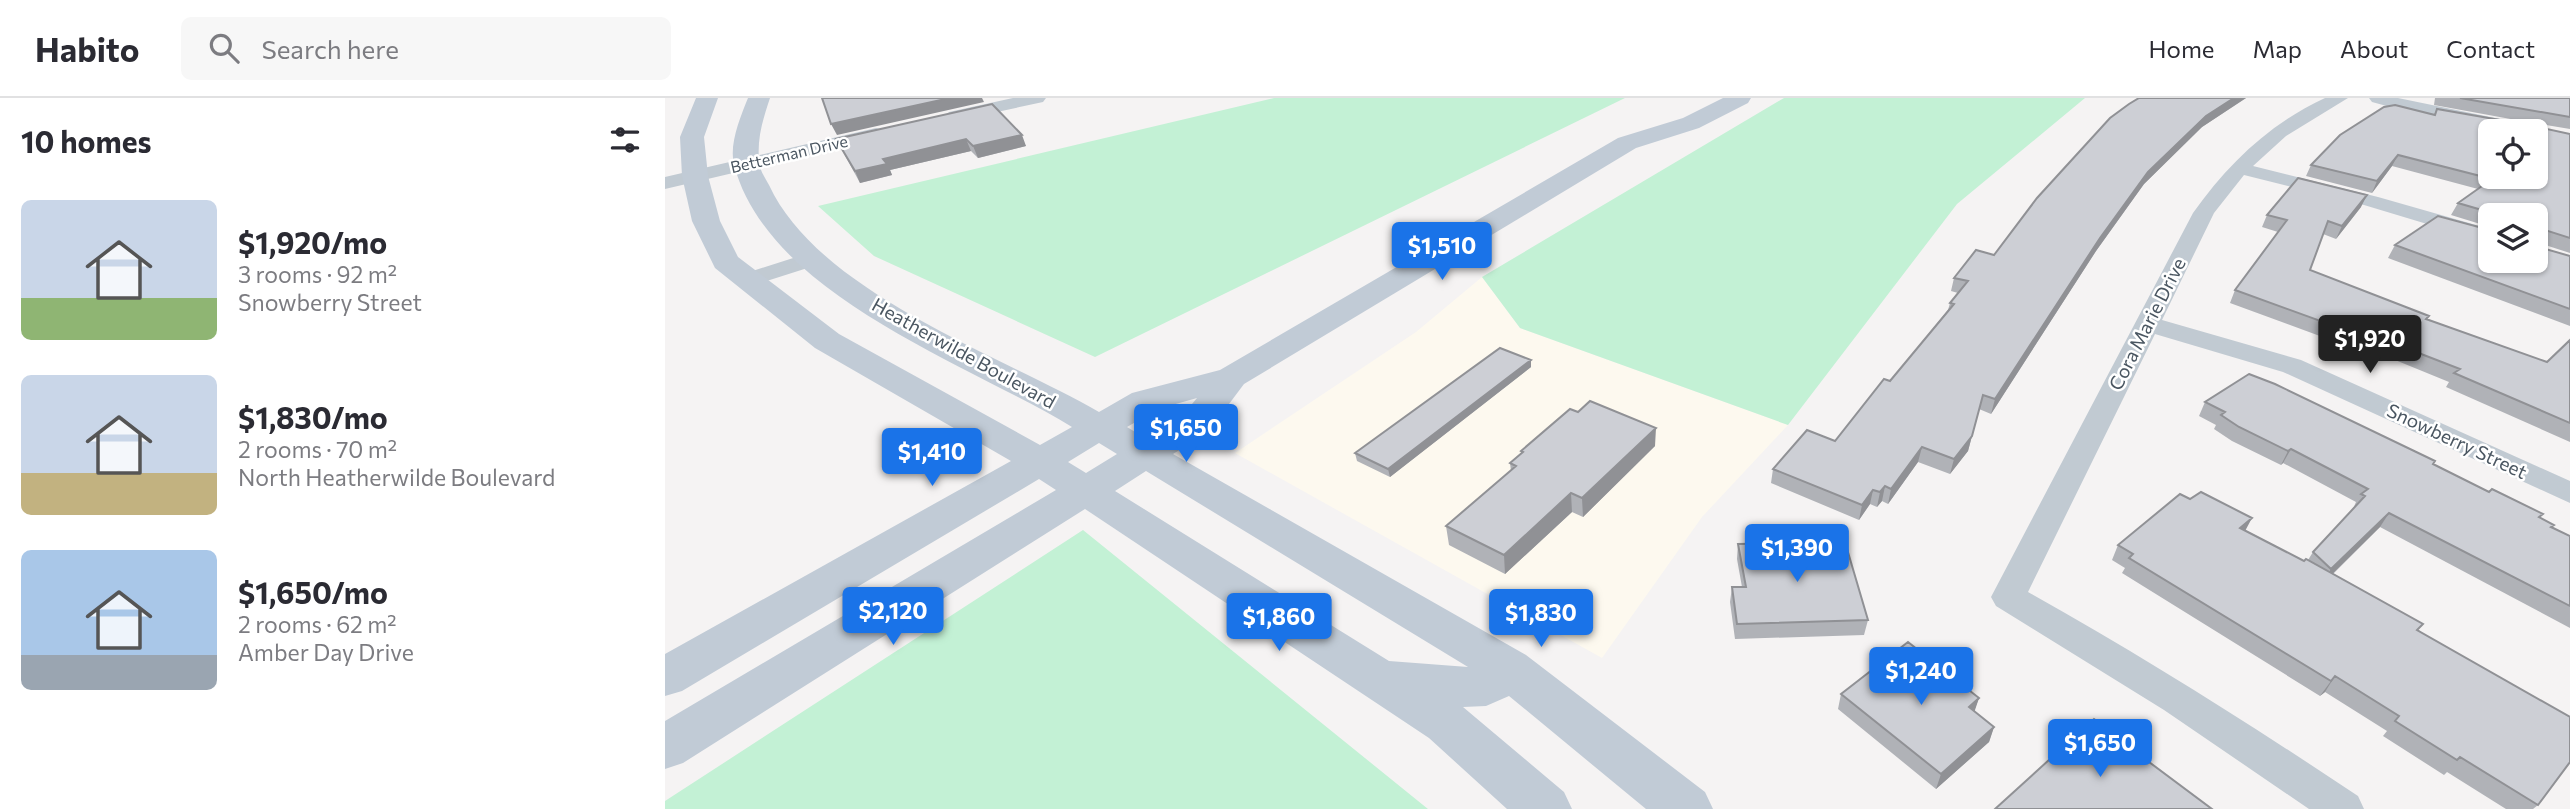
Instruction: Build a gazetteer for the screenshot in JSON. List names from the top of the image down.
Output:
{
  "streets": {
    "main road": ["Heatherwilde Boulevard"],
    "street": ["Betterman Drive", "Cora Marie Drive", "Snowberry Street"]
  },
  "crossings": [
    ["Betterman Drive", "Heatherwilde Boulevard"],
    ["Cora Marie Drive", "Snowberry Street"]
  ],
  "page": {
    "header": "Habito",
    "search": "Search here",
    "nav": [
      "Home",
      "Map",
      "About",
      "Contact"
    ],
    "heading": "10 homes",
    "list": [
      {
        "name": "$1,920/mo",
        "note": "3 rooms · 92 m² · Snowberry Street"
      },
      {
        "name": "$1,830/mo",
        "note": "2 rooms · 70 m² · North Heatherwilde Boulevard"
      },
      {
        "name": "$1,650/mo",
        "note": "2 rooms · 62 m² · Amber Day Drive"
      }
    ],
    "price": [
      "$1,510",
      "$1,920",
      "$1,650",
      "$1,410",
      "$1,390",
      "$2,120",
      "$1,830",
      "$1,860",
      "$1,240",
      "$1,650"
    ]
  }
}
